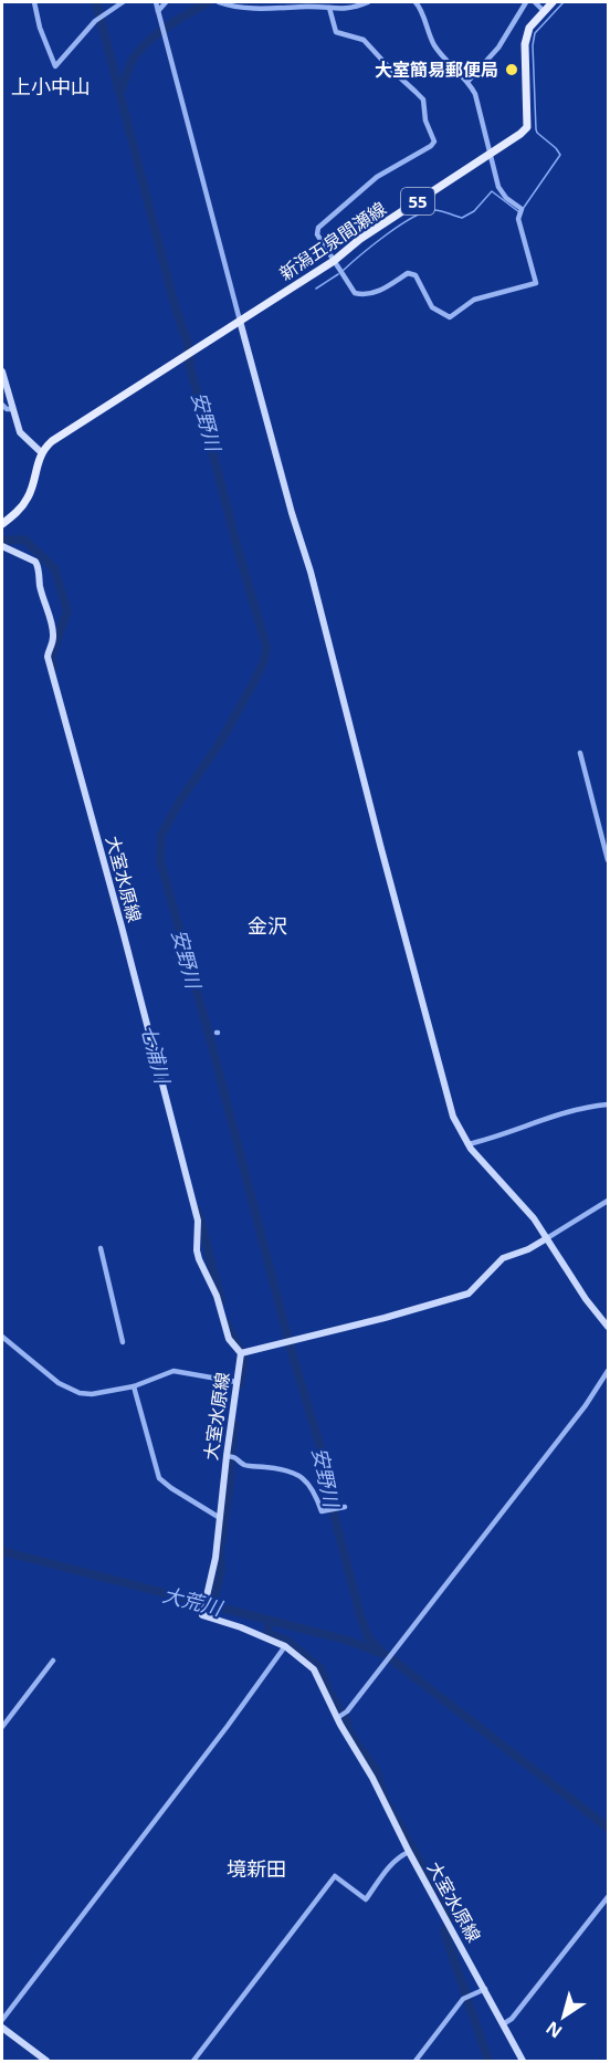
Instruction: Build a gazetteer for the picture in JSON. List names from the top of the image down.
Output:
{
  "streets": {
    "main road": ["55", "新潟五泉間瀬線", "大室水原線"]
  },
  "districts": ["上小中山", "金沢", "境新田"],
  "water": ["安野川", "七浦川", "大荒川"],
  "places": ["大室簡易郵便局"],
  "north": "bottom left"
}
